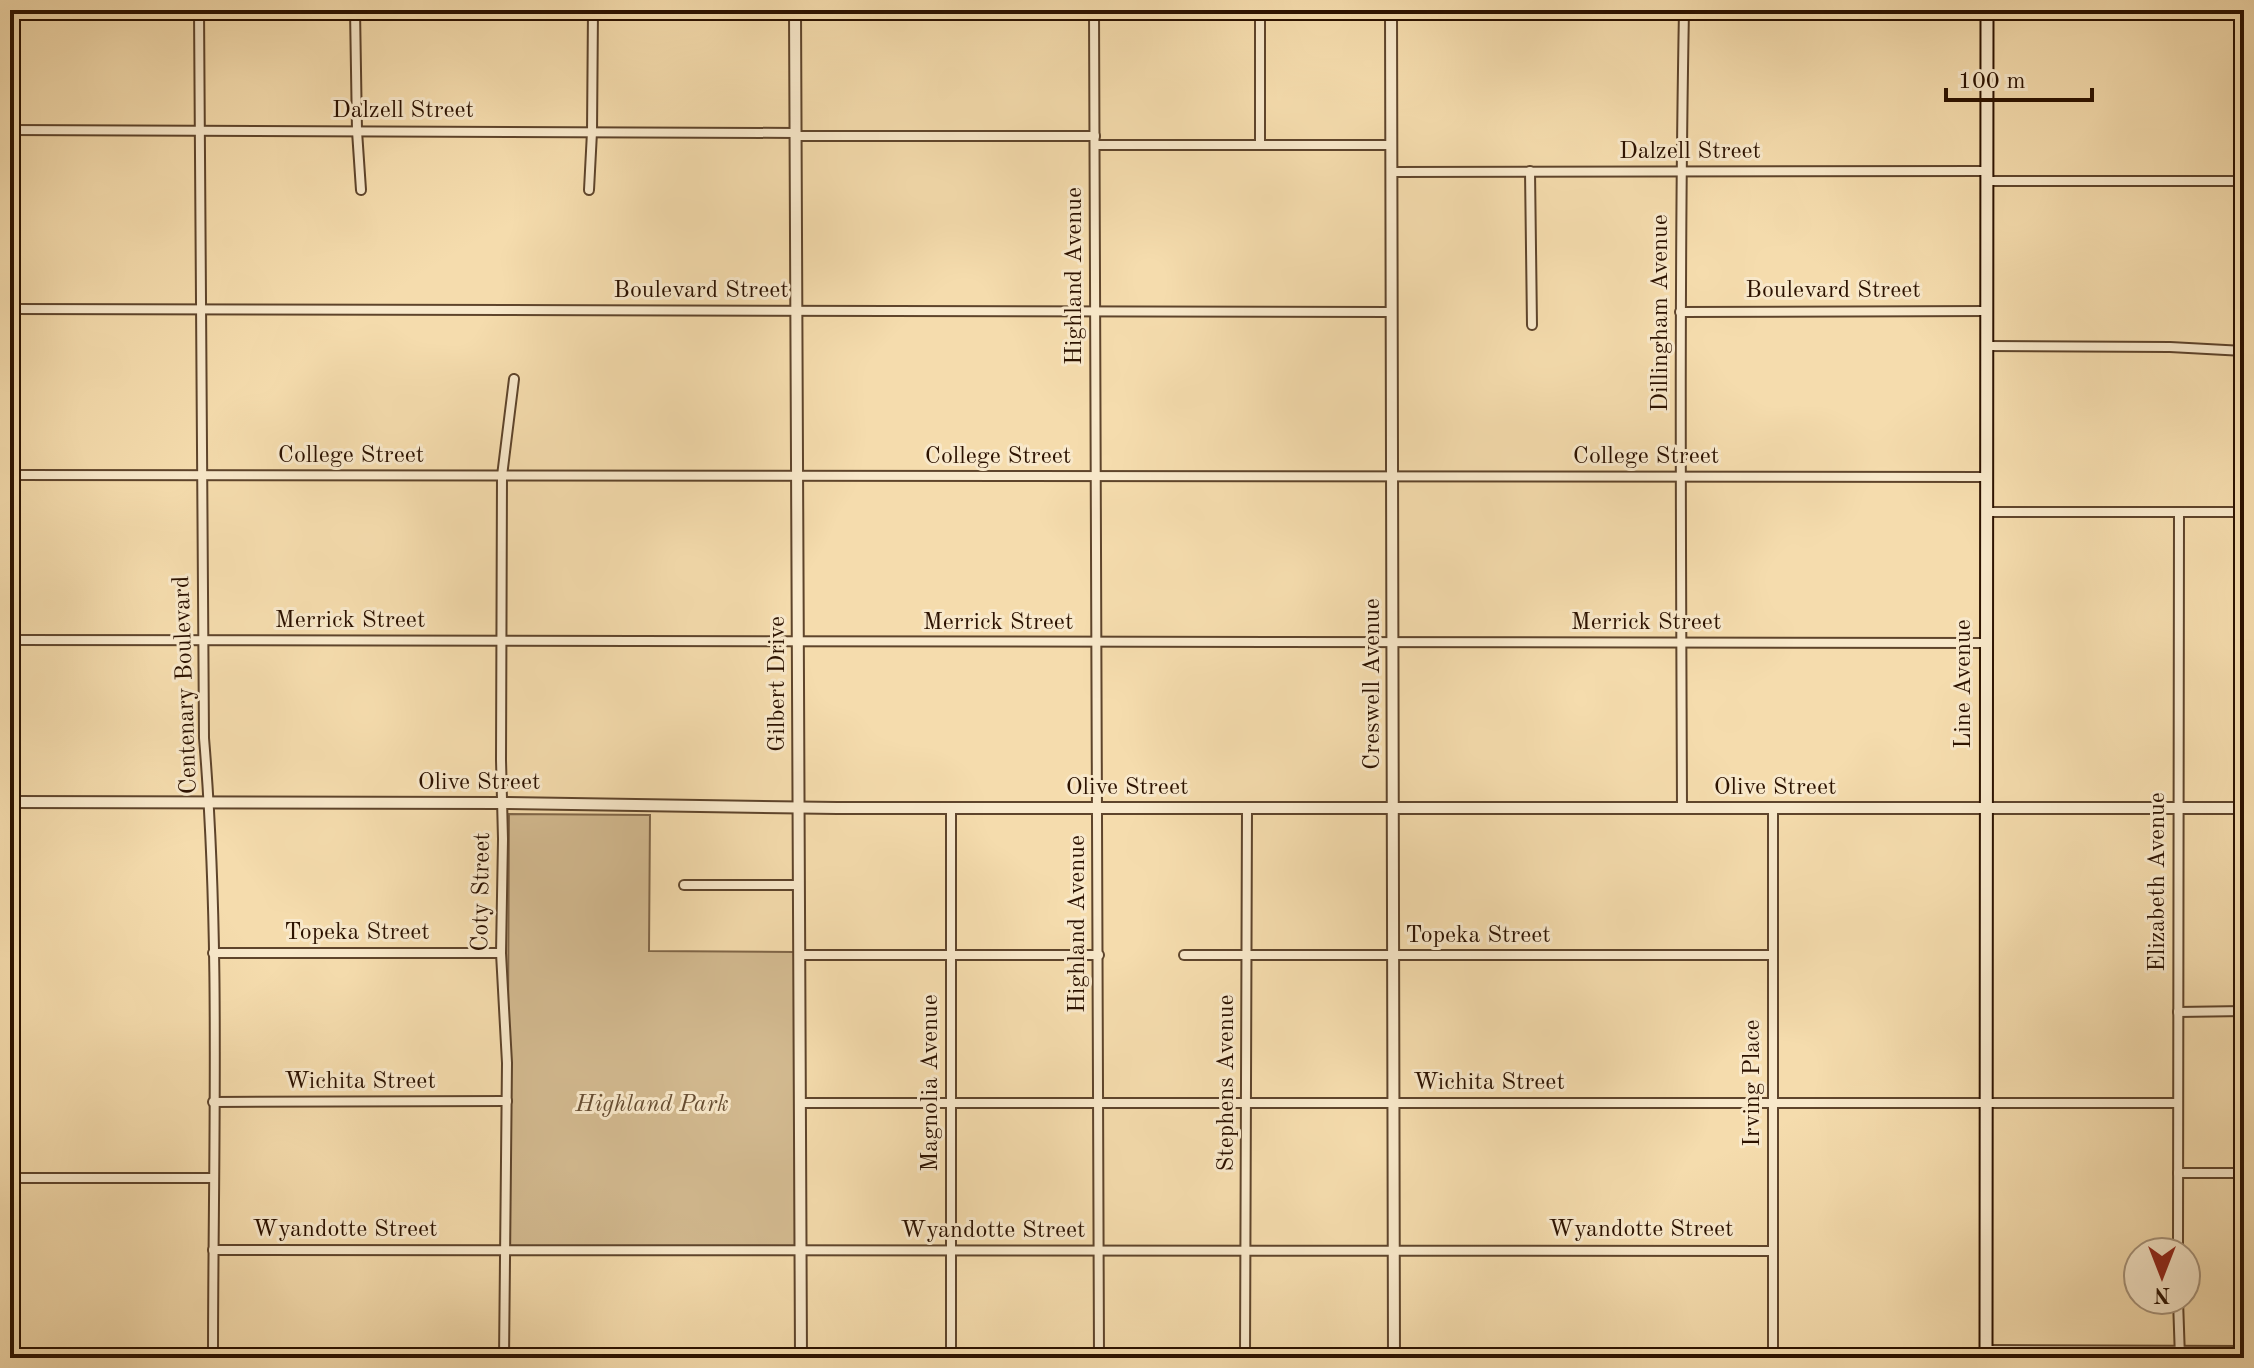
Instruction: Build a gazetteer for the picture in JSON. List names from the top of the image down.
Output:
{
  "streets": {
    "main road": ["Line Avenue"],
    "street": [
      "Dalzell Street",
      "Highland Avenue",
      "Boulevard Street",
      "Dillingham Avenue",
      "College Street",
      "Merrick Street",
      "Gilbert Drive",
      "Creswell Avenue",
      "Centenary Boulevard",
      "Olive Street",
      "Elizabeth Avenue",
      "Coty Street",
      "Topeka Street",
      "Wichita Street",
      "Magnolia Avenue",
      "Stephens Avenue",
      "Irving Place",
      "Wyandotte Street"
    ]
  },
  "crossings": [
    ["Dalzell Street", "Highland Avenue"],
    ["Dalzell Street", "Dillingham Avenue"],
    ["Dalzell Street", "Gilbert Drive"],
    ["Dalzell Street", "Creswell Avenue"],
    ["Dalzell Street", "Line Avenue"],
    ["Dalzell Street", "Centenary Boulevard"],
    ["Highland Avenue", "Boulevard Street"],
    ["Highland Avenue", "College Street"],
    ["Highland Avenue", "Merrick Street"],
    ["Highland Avenue", "Olive Street"],
    ["Highland Avenue", "Wichita Street"],
    ["Highland Avenue", "Wyandotte Street"],
    ["Boulevard Street", "Dillingham Avenue"],
    ["Boulevard Street", "Gilbert Drive"],
    ["Boulevard Street", "Creswell Avenue"],
    ["Boulevard Street", "Line Avenue"],
    ["Boulevard Street", "Centenary Boulevard"],
    ["Dillingham Avenue", "College Street"],
    ["Dillingham Avenue", "Merrick Street"],
    ["Dillingham Avenue", "Olive Street"],
    ["College Street", "Gilbert Drive"],
    ["College Street", "Creswell Avenue"],
    ["College Street", "Line Avenue"],
    ["College Street", "Centenary Boulevard"],
    ["College Street", "Coty Street"],
    ["Merrick Street", "Gilbert Drive"],
    ["Merrick Street", "Creswell Avenue"],
    ["Merrick Street", "Line Avenue"],
    ["Merrick Street", "Centenary Boulevard"],
    ["Merrick Street", "Coty Street"],
    ["Gilbert Drive", "Olive Street"],
    ["Gilbert Drive", "Wichita Street"],
    ["Gilbert Drive", "Wyandotte Street"],
    ["Creswell Avenue", "Olive Street"],
    ["Creswell Avenue", "Topeka Street"],
    ["Creswell Avenue", "Wichita Street"],
    ["Creswell Avenue", "Wyandotte Street"],
    ["Line Avenue", "Olive Street"],
    ["Line Avenue", "Wichita Street"],
    ["Centenary Boulevard", "Olive Street"],
    ["Centenary Boulevard", "Topeka Street"],
    ["Centenary Boulevard", "Wichita Street"],
    ["Centenary Boulevard", "Wyandotte Street"],
    ["Olive Street", "Elizabeth Avenue"],
    ["Olive Street", "Coty Street"],
    ["Olive Street", "Magnolia Avenue"],
    ["Olive Street", "Stephens Avenue"],
    ["Olive Street", "Irving Place"],
    ["Elizabeth Avenue", "Wichita Street"],
    ["Coty Street", "Topeka Street"],
    ["Coty Street", "Wichita Street"],
    ["Coty Street", "Wyandotte Street"],
    ["Topeka Street", "Stephens Avenue"],
    ["Topeka Street", "Irving Place"],
    ["Wichita Street", "Magnolia Avenue"],
    ["Wichita Street", "Stephens Avenue"],
    ["Wichita Street", "Irving Place"],
    ["Magnolia Avenue", "Wyandotte Street"],
    ["Stephens Avenue", "Wyandotte Street"],
    ["Irving Place", "Wyandotte Street"]
  ],
  "parks": ["Highland Park"],
  "scale_bar": "100 m",
  "north": "bottom"
}
